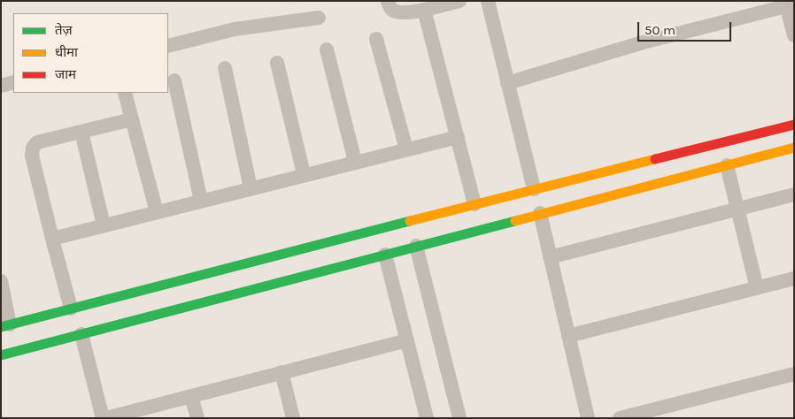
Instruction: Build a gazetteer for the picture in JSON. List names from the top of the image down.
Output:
{
  "legend": ["तेज़", "धीमा", "जाम"],
  "scale_bar": "50 m"
}
